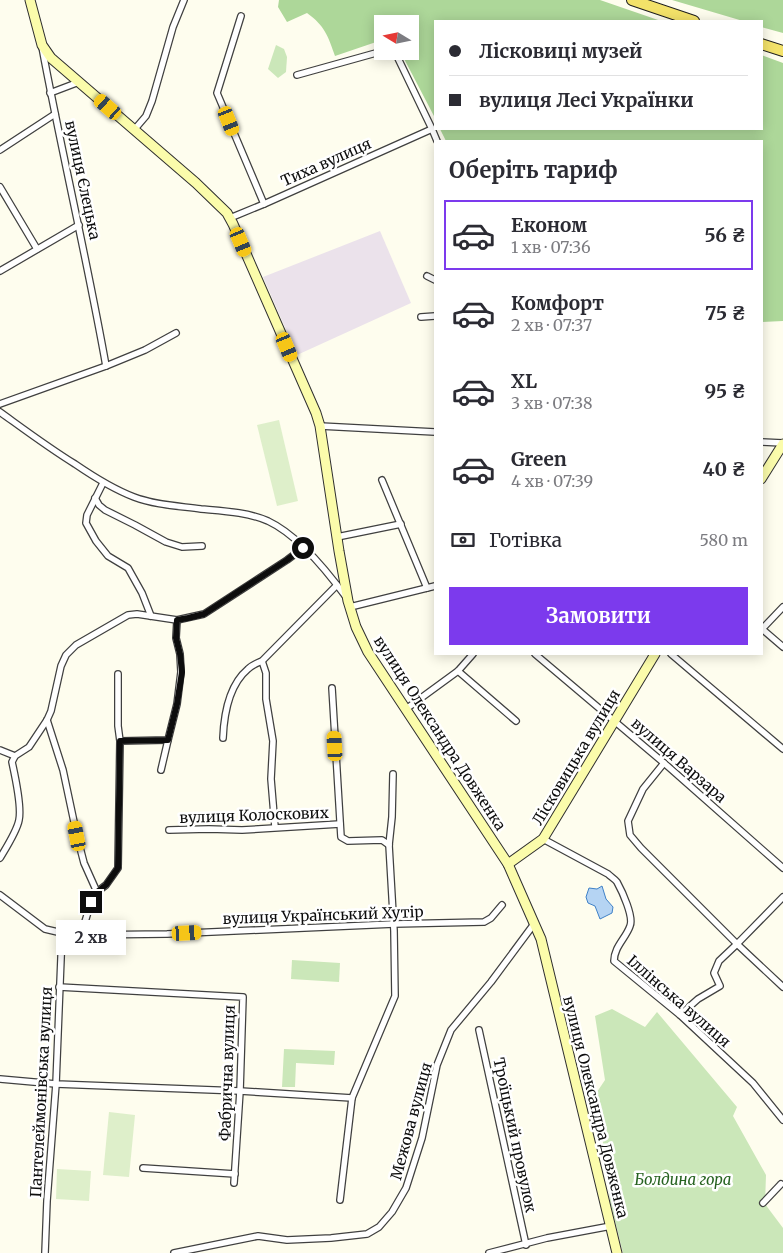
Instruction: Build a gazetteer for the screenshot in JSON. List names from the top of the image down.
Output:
{
  "streets": {
    "main road": ["вулиця Єлецька", "вулиця Олександра Довженка", "Лісковицька вулиця"],
    "street": [
      "Тиха вулиця",
      "вулиця Варзара",
      "вулиця Колоскових",
      "вулиця Український Хутір",
      "Іллінська вулиця",
      "Фабрична вулиця",
      "Пантелеймонівська вулиця",
      "Межова вулиця",
      "Троїцький провулок"
    ]
  },
  "crossings": [
    ["Тиха вулиця", "вулиця Олександра Довженка"],
    ["вулиця Єлецька", "вулиця Олександра Довженка"],
    ["вулиця Олександра Довженка", "Лісковицька вулиця"],
    ["вулиця Олександра Довженка", "Межова вулиця"],
    ["Лісковицька вулиця", "вулиця Варзара"],
    ["Лісковицька вулиця", "Іллінська вулиця"],
    ["вулиця Український Хутір", "Пантелеймонівська вулиця"],
    ["Фабрична вулиця", "Пантелеймонівська вулиця"]
  ],
  "parks": ["Болдина гора"],
  "north": "left",
  "page": {
    "banner": ["Лісковиці музей", "вулиця Лесі Українки"],
    "heading": "Оберіть тариф",
    "list": [
      {
        "name": "Економ",
        "note": "1 хв · 07:36",
        "value": "56 ₴"
      },
      {
        "name": "Комфорт",
        "note": "2 хв · 07:37",
        "value": "75 ₴"
      },
      {
        "name": "XL",
        "note": "3 хв · 07:38",
        "value": "95 ₴"
      },
      {
        "name": "Green",
        "note": "4 хв · 07:39",
        "value": "40 ₴"
      }
    ],
    "pay": ["Готівка", "580 m"],
    "buttons": "Замовити",
    "bubble": "2 хв"
  }
}
